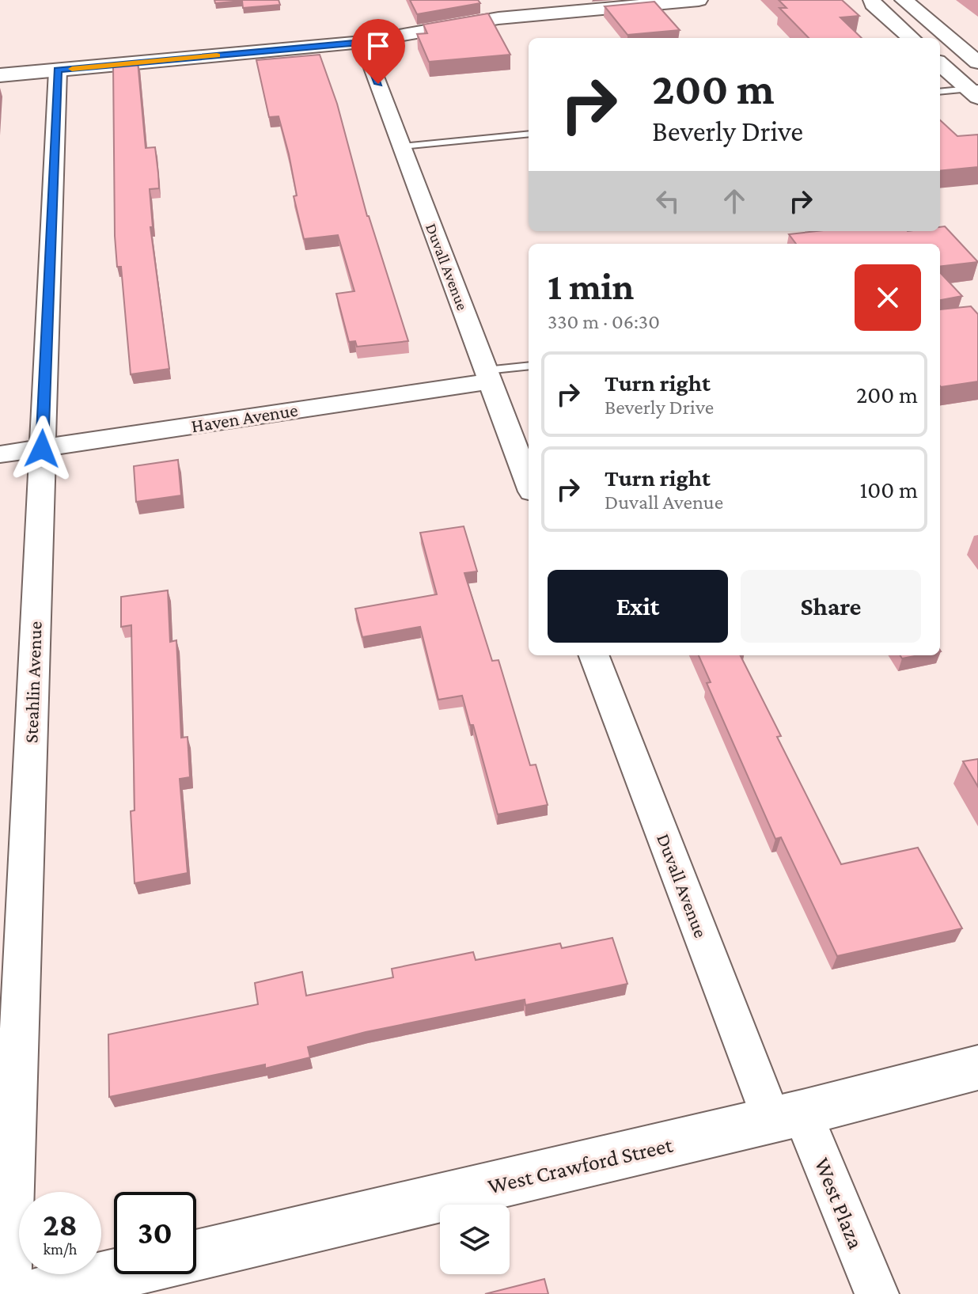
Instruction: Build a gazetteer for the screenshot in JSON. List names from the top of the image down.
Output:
{
  "streets": {
    "street": [
      "Duvall Avenue",
      "Haven Avenue",
      "Steahlin Avenue",
      "West Crawford Street",
      "West Plaza"
    ]
  },
  "crossings": [
    ["Duvall Avenue", "Haven Avenue"],
    ["Duvall Avenue", "West Crawford Street"],
    ["Duvall Avenue", "West Plaza"],
    ["Haven Avenue", "Steahlin Avenue"],
    ["West Crawford Street", "West Plaza"]
  ],
  "page": {
    "turn": ["200 m", "Beverly Drive"],
    "heading": ["1 min", "330 m · 06:30"],
    "list": [
      {
        "name": "Turn right",
        "note": "Beverly Drive",
        "value": "200 m"
      },
      {
        "name": "Turn right",
        "note": "Duvall Avenue",
        "value": "100 m"
      }
    ],
    "buttons": ["Exit", "Share"],
    "speed": "28 km/h",
    "limit": "30"
  }
}
